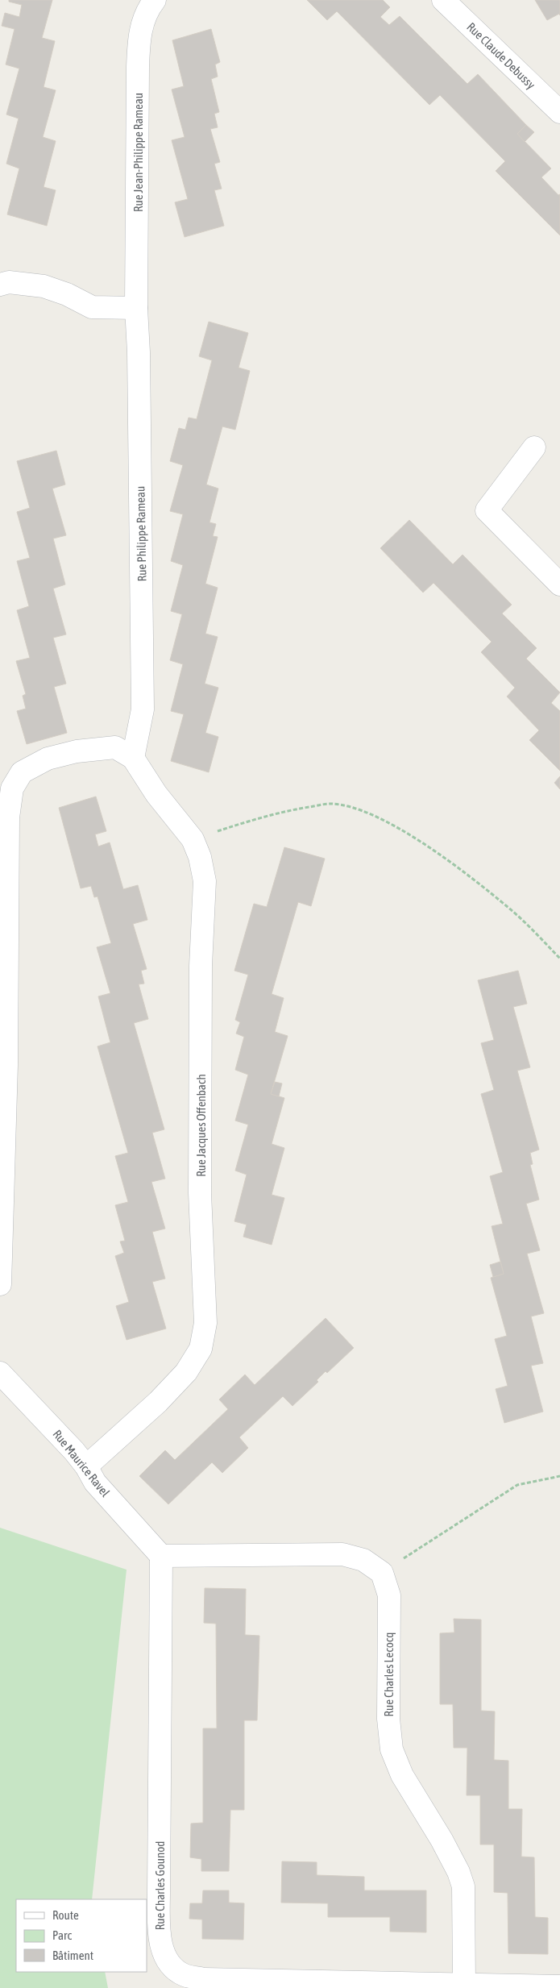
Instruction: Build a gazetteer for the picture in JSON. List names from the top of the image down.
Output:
{
  "streets": {
    "street": [
      "Rue Claude Debussy",
      "Rue Jean-Philippe Rameau",
      "Rue Philippe Rameau",
      "Rue Jacques Offenbach",
      "Rue Maurice Ravel",
      "Rue Charles Lecocq",
      "Rue Charles Gounod"
    ]
  },
  "crossings": [
    ["Rue Jean-Philippe Rameau", "Rue Philippe Rameau"],
    ["Rue Philippe Rameau", "Rue Jacques Offenbach"],
    ["Rue Jacques Offenbach", "Rue Maurice Ravel"],
    ["Rue Maurice Ravel", "Rue Charles Gounod"],
    ["Rue Charles Lecocq", "Rue Charles Gounod"]
  ],
  "legend": ["Route", "Parc", "Bâtiment"]
}
